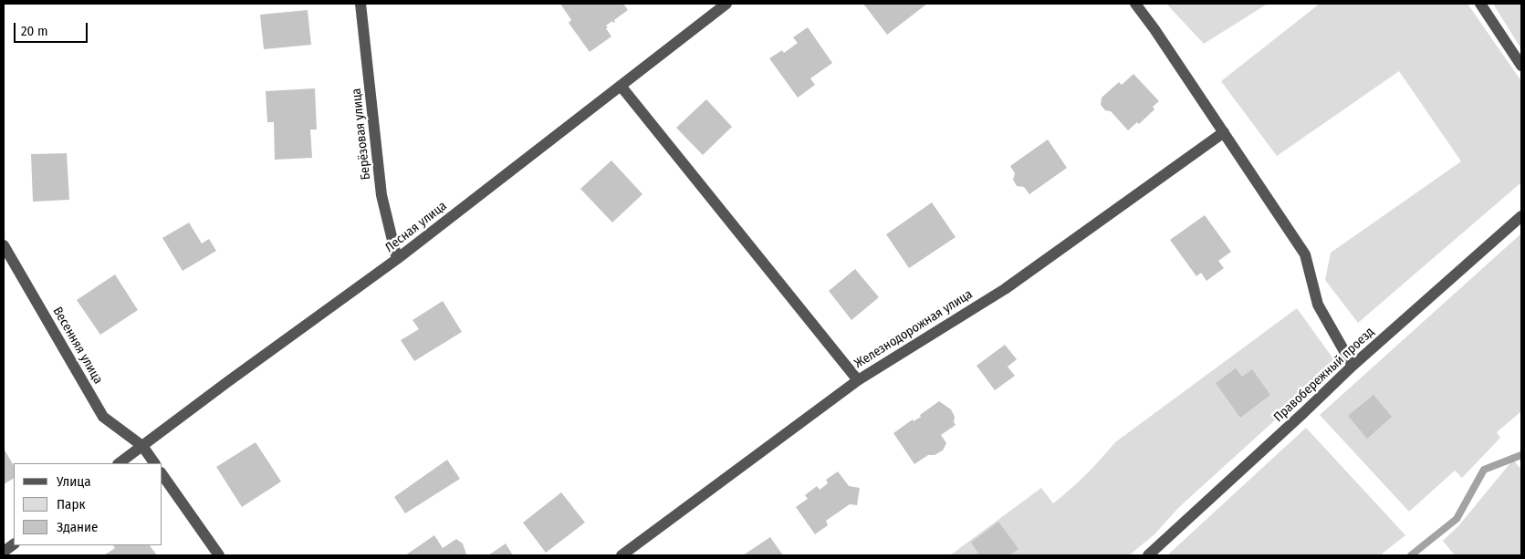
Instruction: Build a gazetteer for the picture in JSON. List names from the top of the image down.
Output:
{
  "streets": {
    "street": [
      "Берёзовая улица",
      "Лесная улица",
      "Железнодорожная улица",
      "Весенняя улица",
      "Правобережный проезд"
    ]
  },
  "crossings": [
    ["Берёзовая улица", "Лесная улица"],
    ["Лесная улица", "Весенняя улица"]
  ],
  "legend": ["Улица", "Парк", "Здание"],
  "scale_bar": "20 m"
}
